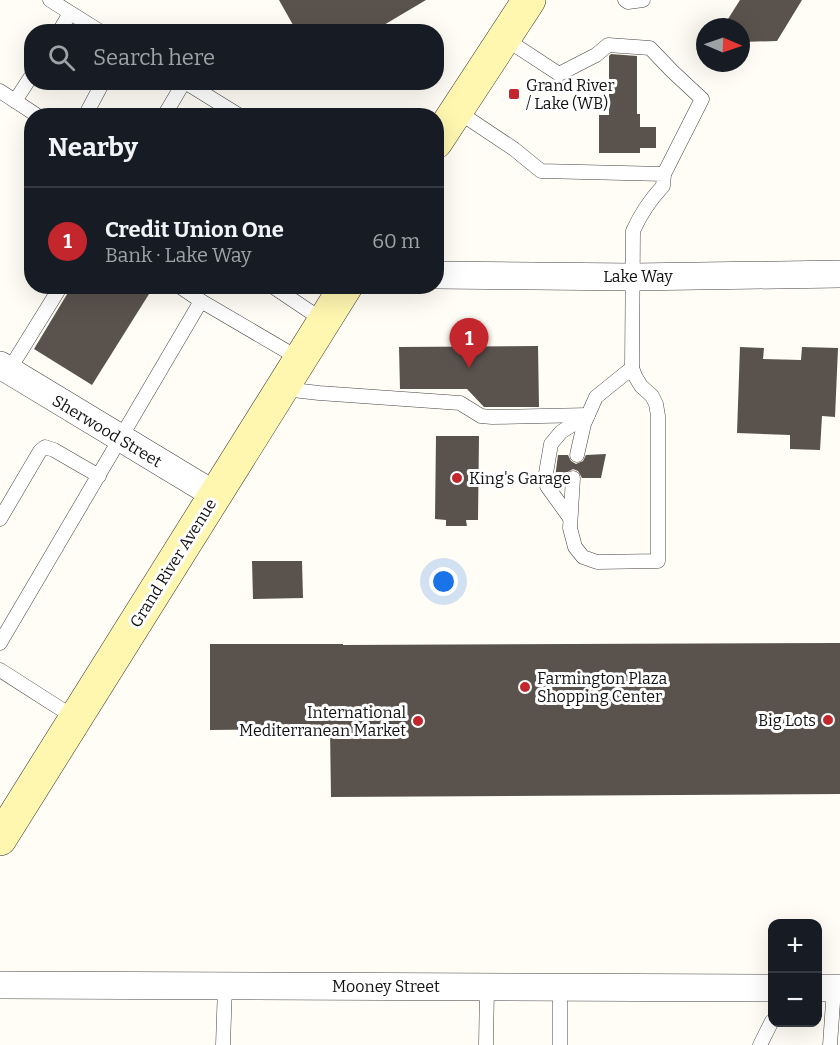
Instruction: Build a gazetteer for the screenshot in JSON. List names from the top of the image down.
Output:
{
  "streets": {
    "main road": ["Grand River Avenue"],
    "street": ["Lake Way", "Sherwood Street", "Mooney Street"]
  },
  "crossings": [
    ["Sherwood Street", "Grand River Avenue"]
  ],
  "places": {
    "transit": ["Grand River / Lake (WB)"],
    "other": [
      "King's Garage",
      "Farmington Plaza Shopping Center",
      "Big Lots",
      "International Mediterranean Market"
    ]
  },
  "north": "right",
  "page": {
    "search": "Search here",
    "heading": "Nearby",
    "list": [
      {
        "mark": "1",
        "name": "Credit Union One",
        "note": "Bank · Lake Way",
        "value": "60 m"
      }
    ],
    "pins": "1",
    "map_buttons": ["+", "−"]
  }
}
